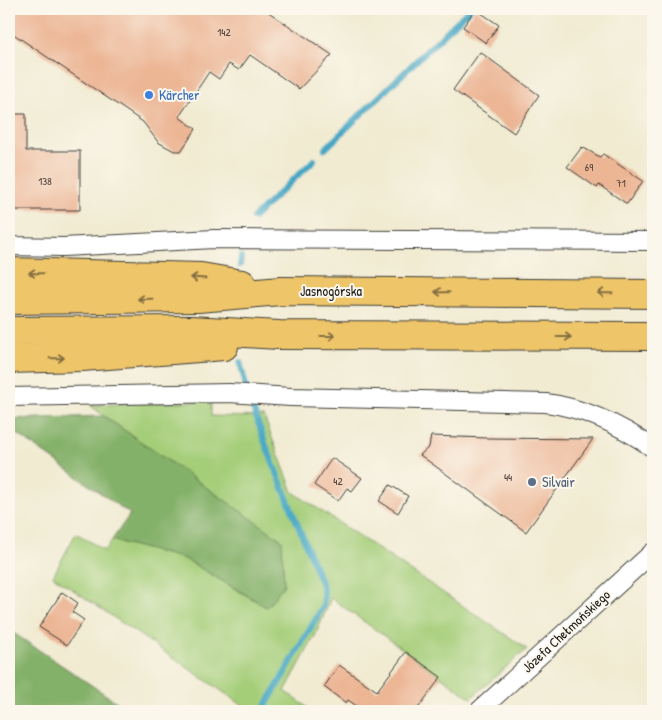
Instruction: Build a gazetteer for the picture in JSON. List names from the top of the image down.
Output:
{
  "streets": {
    "main road": ["Jasnogórska"],
    "street": ["Józefa Chełmońskiego"]
  },
  "places": ["Kärcher", "Silvair"],
  "house_numbers": [
    "142",
    "69",
    "138",
    "71",
    "44",
    "42"
  ]
}
